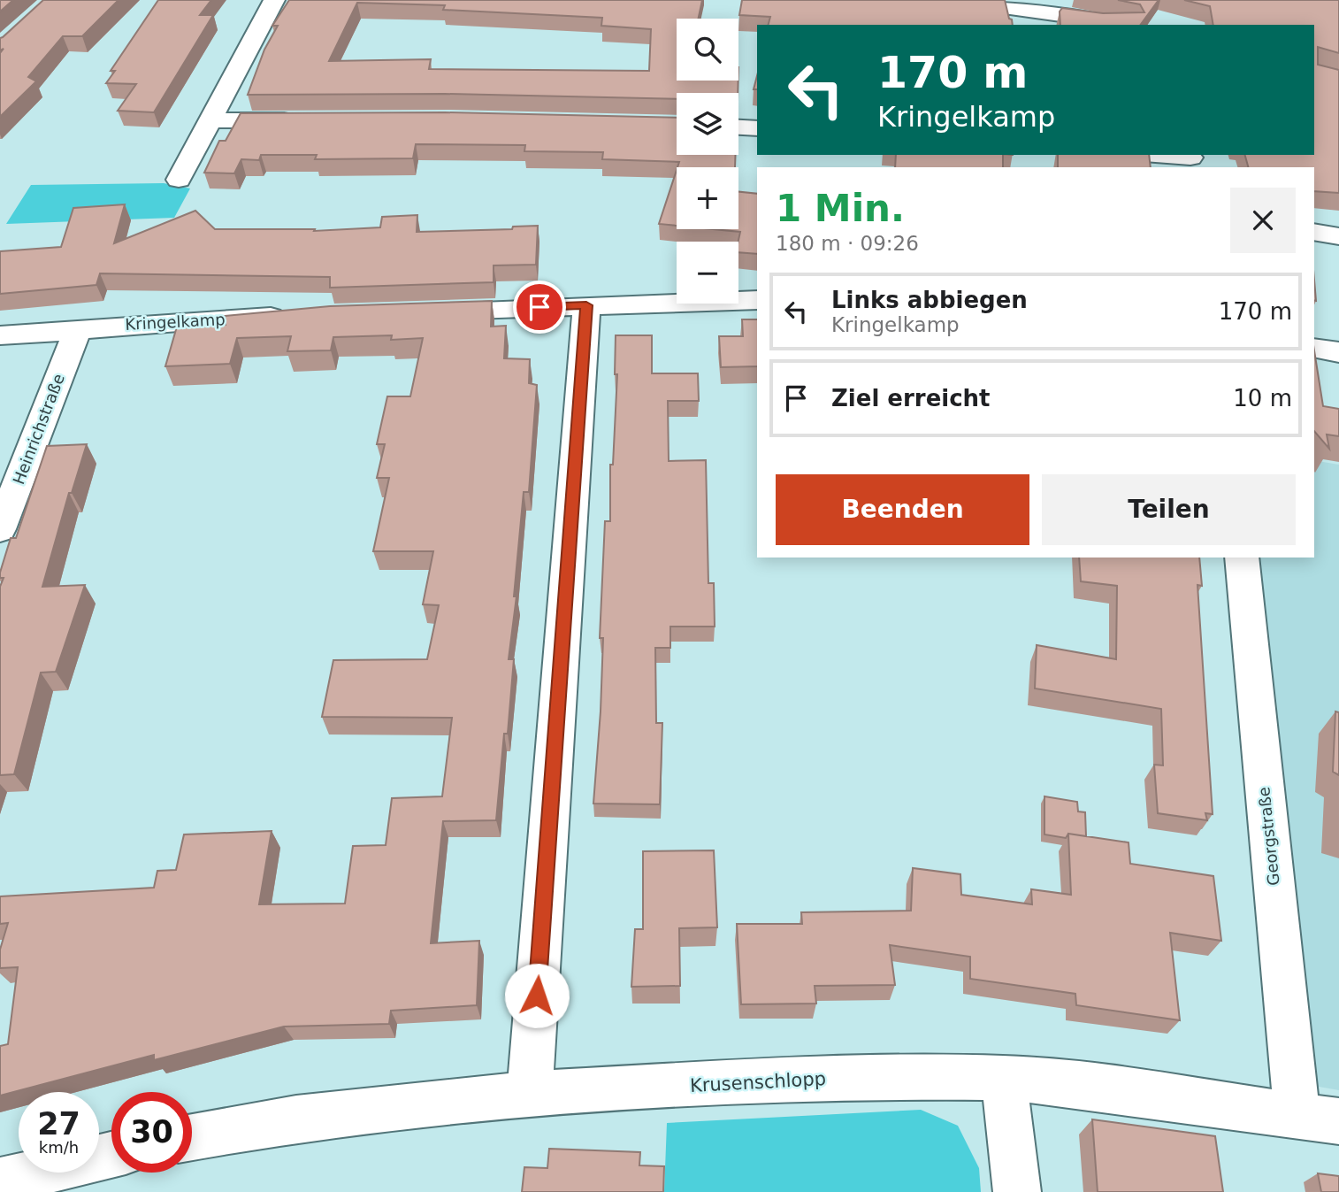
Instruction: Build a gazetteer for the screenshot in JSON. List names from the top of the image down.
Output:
{
  "streets": {
    "street": [
      "Kringelkamp",
      "Heinrichstraße",
      "Georgstraße",
      "Krusenschlopp"
    ]
  },
  "crossings": [
    ["Kringelkamp", "Heinrichstraße"],
    ["Georgstraße", "Krusenschlopp"]
  ],
  "page": {
    "map_buttons": ["+", "−"],
    "turn": ["170 m", "Kringelkamp"],
    "heading": ["1 Min.", "180 m · 09:26"],
    "list": [
      {
        "name": "Links abbiegen",
        "note": "Kringelkamp",
        "value": "170 m"
      },
      {
        "name": "Ziel erreicht",
        "value": "10 m"
      }
    ],
    "buttons": ["Beenden", "Teilen"],
    "speed": "27 km/h",
    "limit": "30"
  }
}
